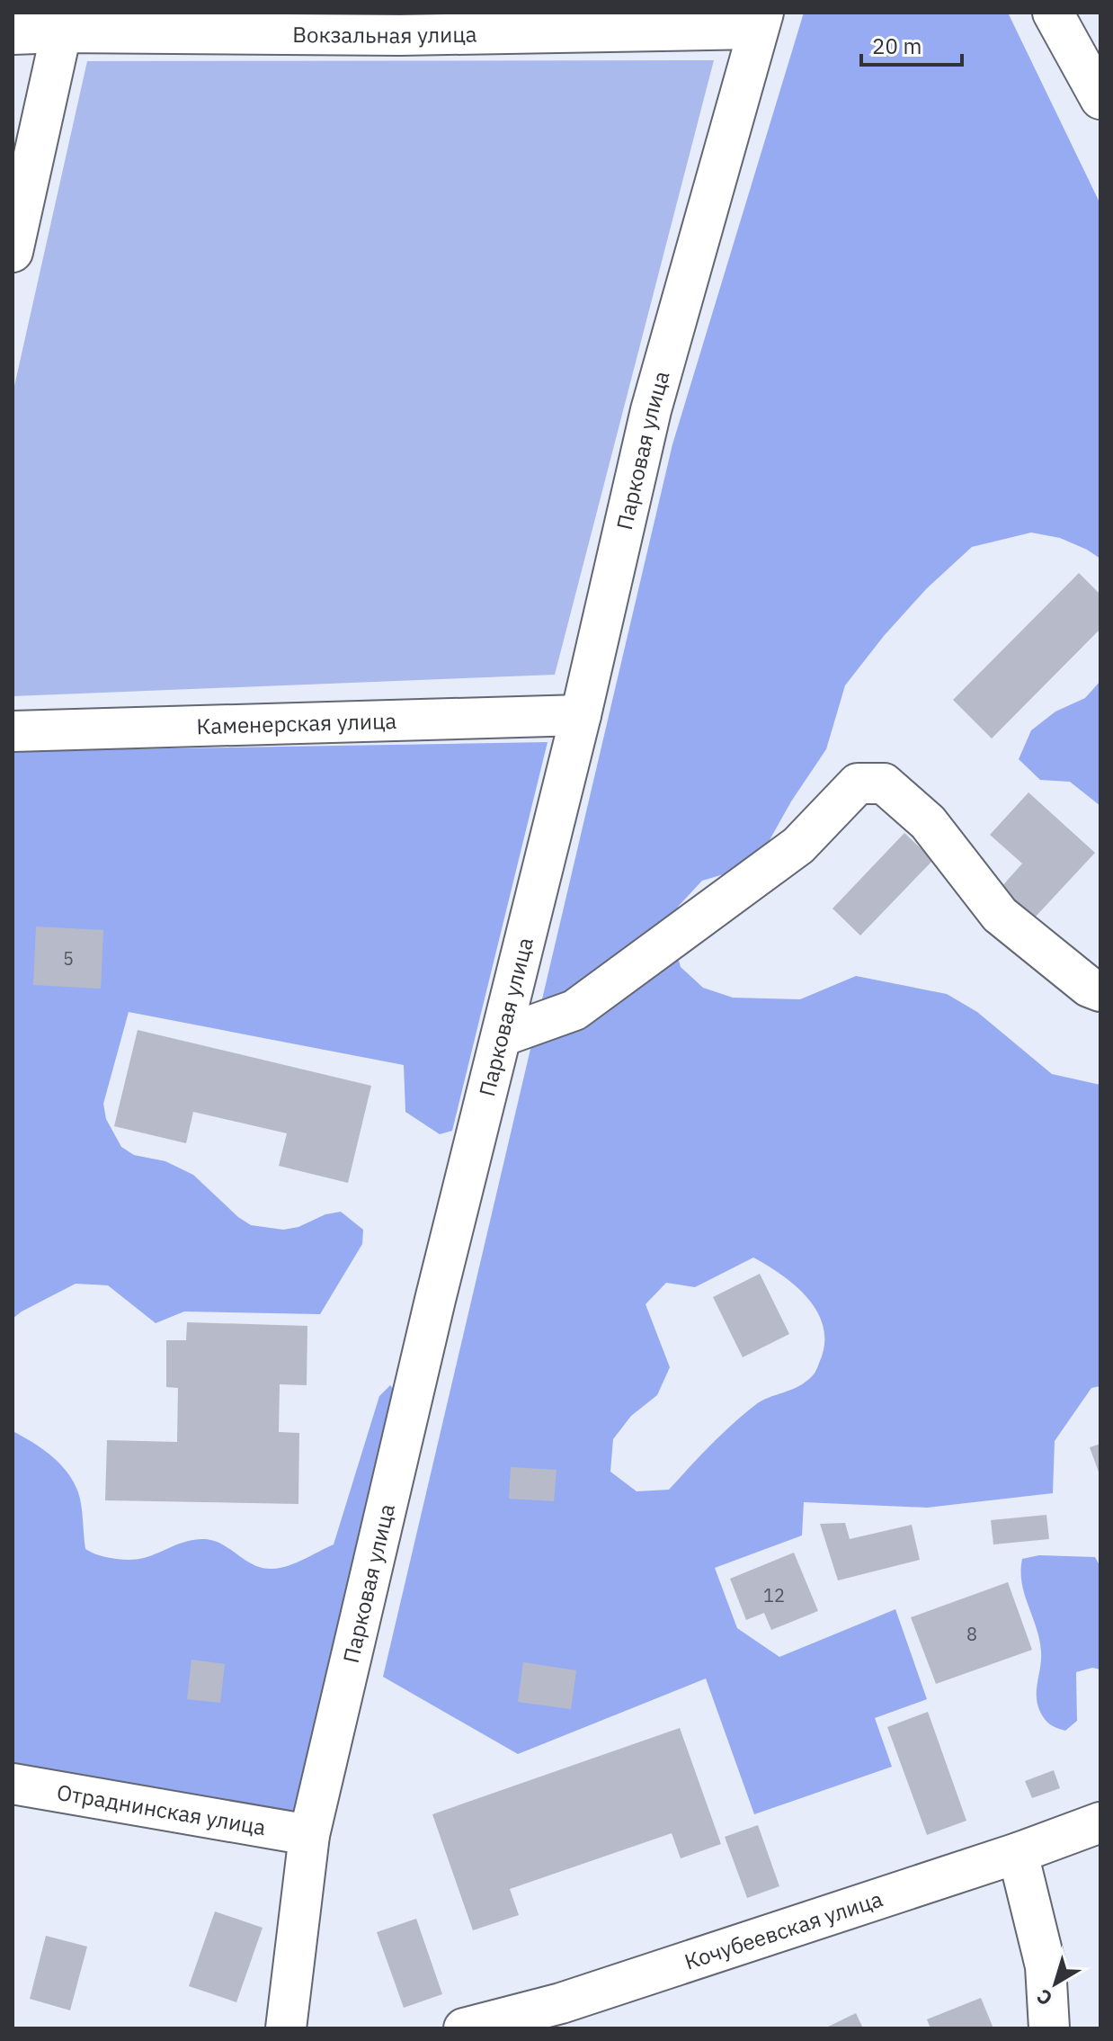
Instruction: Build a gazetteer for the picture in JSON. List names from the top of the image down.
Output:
{
  "streets": {
    "street": [
      "Вокзальная улица",
      "Парковая улица",
      "Каменерская улица",
      "Отраднинская улица",
      "Кочубеевская улица"
    ]
  },
  "crossings": [
    ["Вокзальная улица", "Парковая улица"],
    ["Парковая улица", "Каменерская улица"],
    ["Парковая улица", "Отраднинская улица"]
  ],
  "house_numbers": ["5", "12", "8"],
  "scale_bar": "20 m",
  "north": "bottom left"
}
